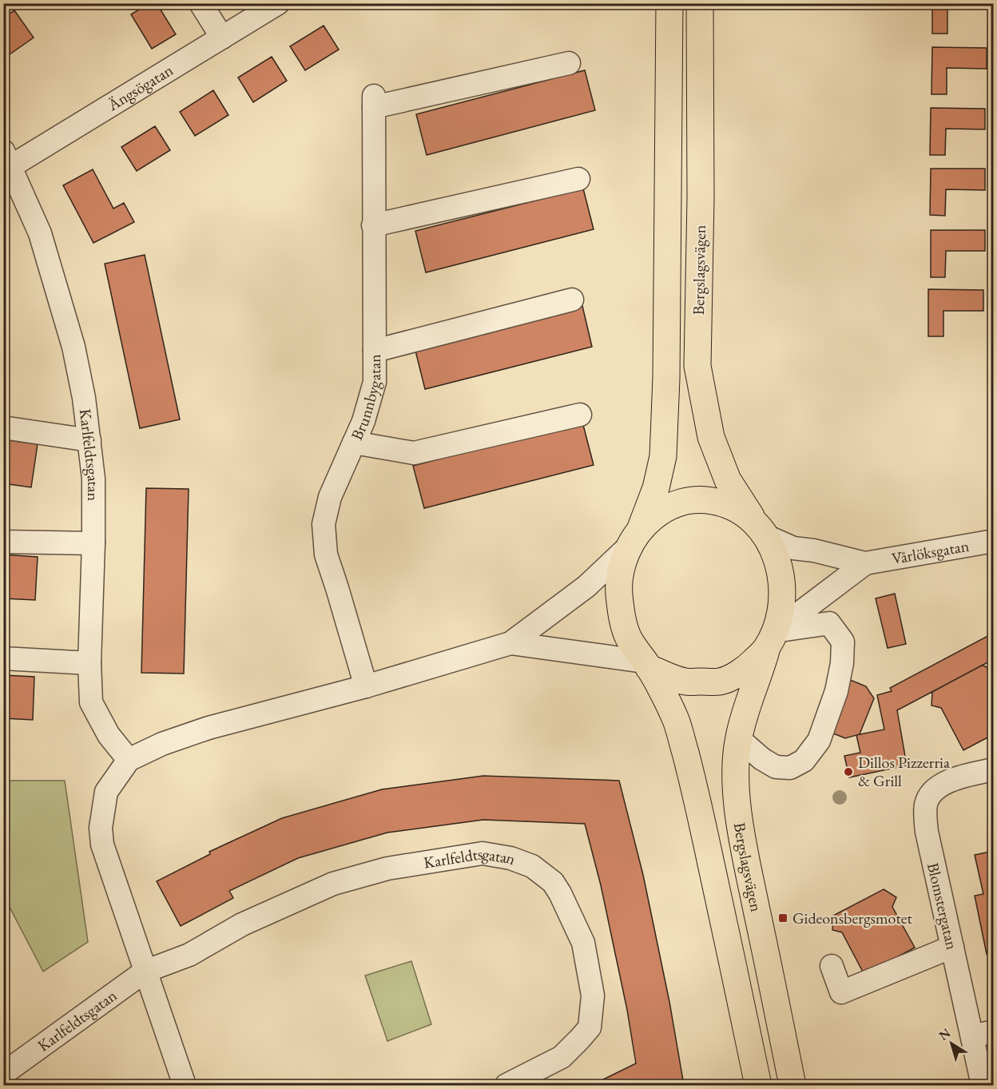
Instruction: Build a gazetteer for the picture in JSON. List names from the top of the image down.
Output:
{
  "streets": {
    "highway": ["Bergslagsvägen"],
    "street": [
      "Ängsögatan",
      "Brunnbygatan",
      "Karlfeldtsgatan",
      "Vårlöksgatan",
      "Blomstergatan"
    ]
  },
  "crossings": [
    ["Ängsögatan", "Karlfeldtsgatan"],
    ["Bergslagsvägen", "Vårlöksgatan"]
  ],
  "places": {
    "other": ["Dillos Pizzerria & Grill"],
    "transit": ["Gideonsbergsmotet"]
  },
  "north": "top left"
}
